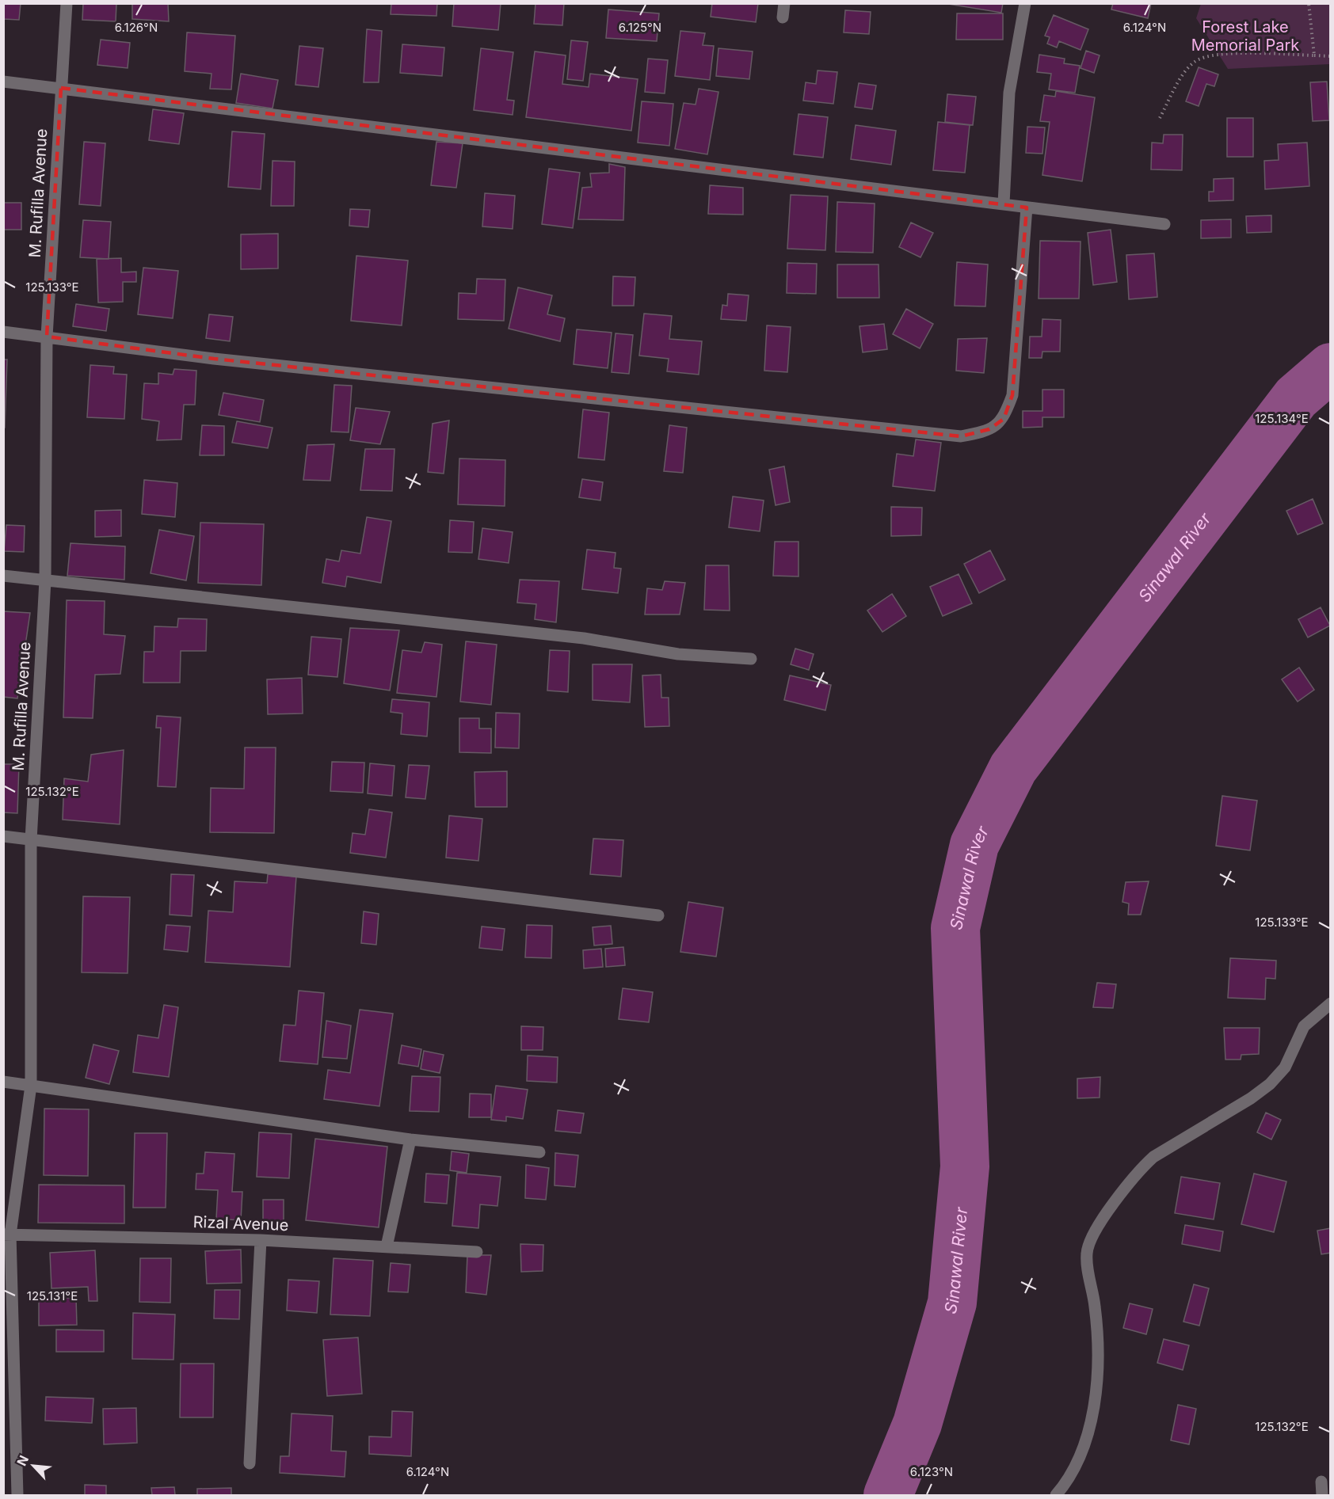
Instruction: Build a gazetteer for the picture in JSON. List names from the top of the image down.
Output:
{
  "streets": {
    "street": ["M. Rufilla Avenue", "Rizal Avenue"]
  },
  "crossings": [
    ["M. Rufilla Avenue", "Rizal Avenue"]
  ],
  "water": ["Sinawal River"],
  "parks": ["Forest Lake Memorial Park"],
  "north": "top left",
  "coordinates": [
    "6.126°N",
    "6.125°N",
    "6.124°N",
    "125.133°E",
    "125.134°E",
    "125.132°E",
    "125.131°E",
    "6.123°N"
  ]
}
